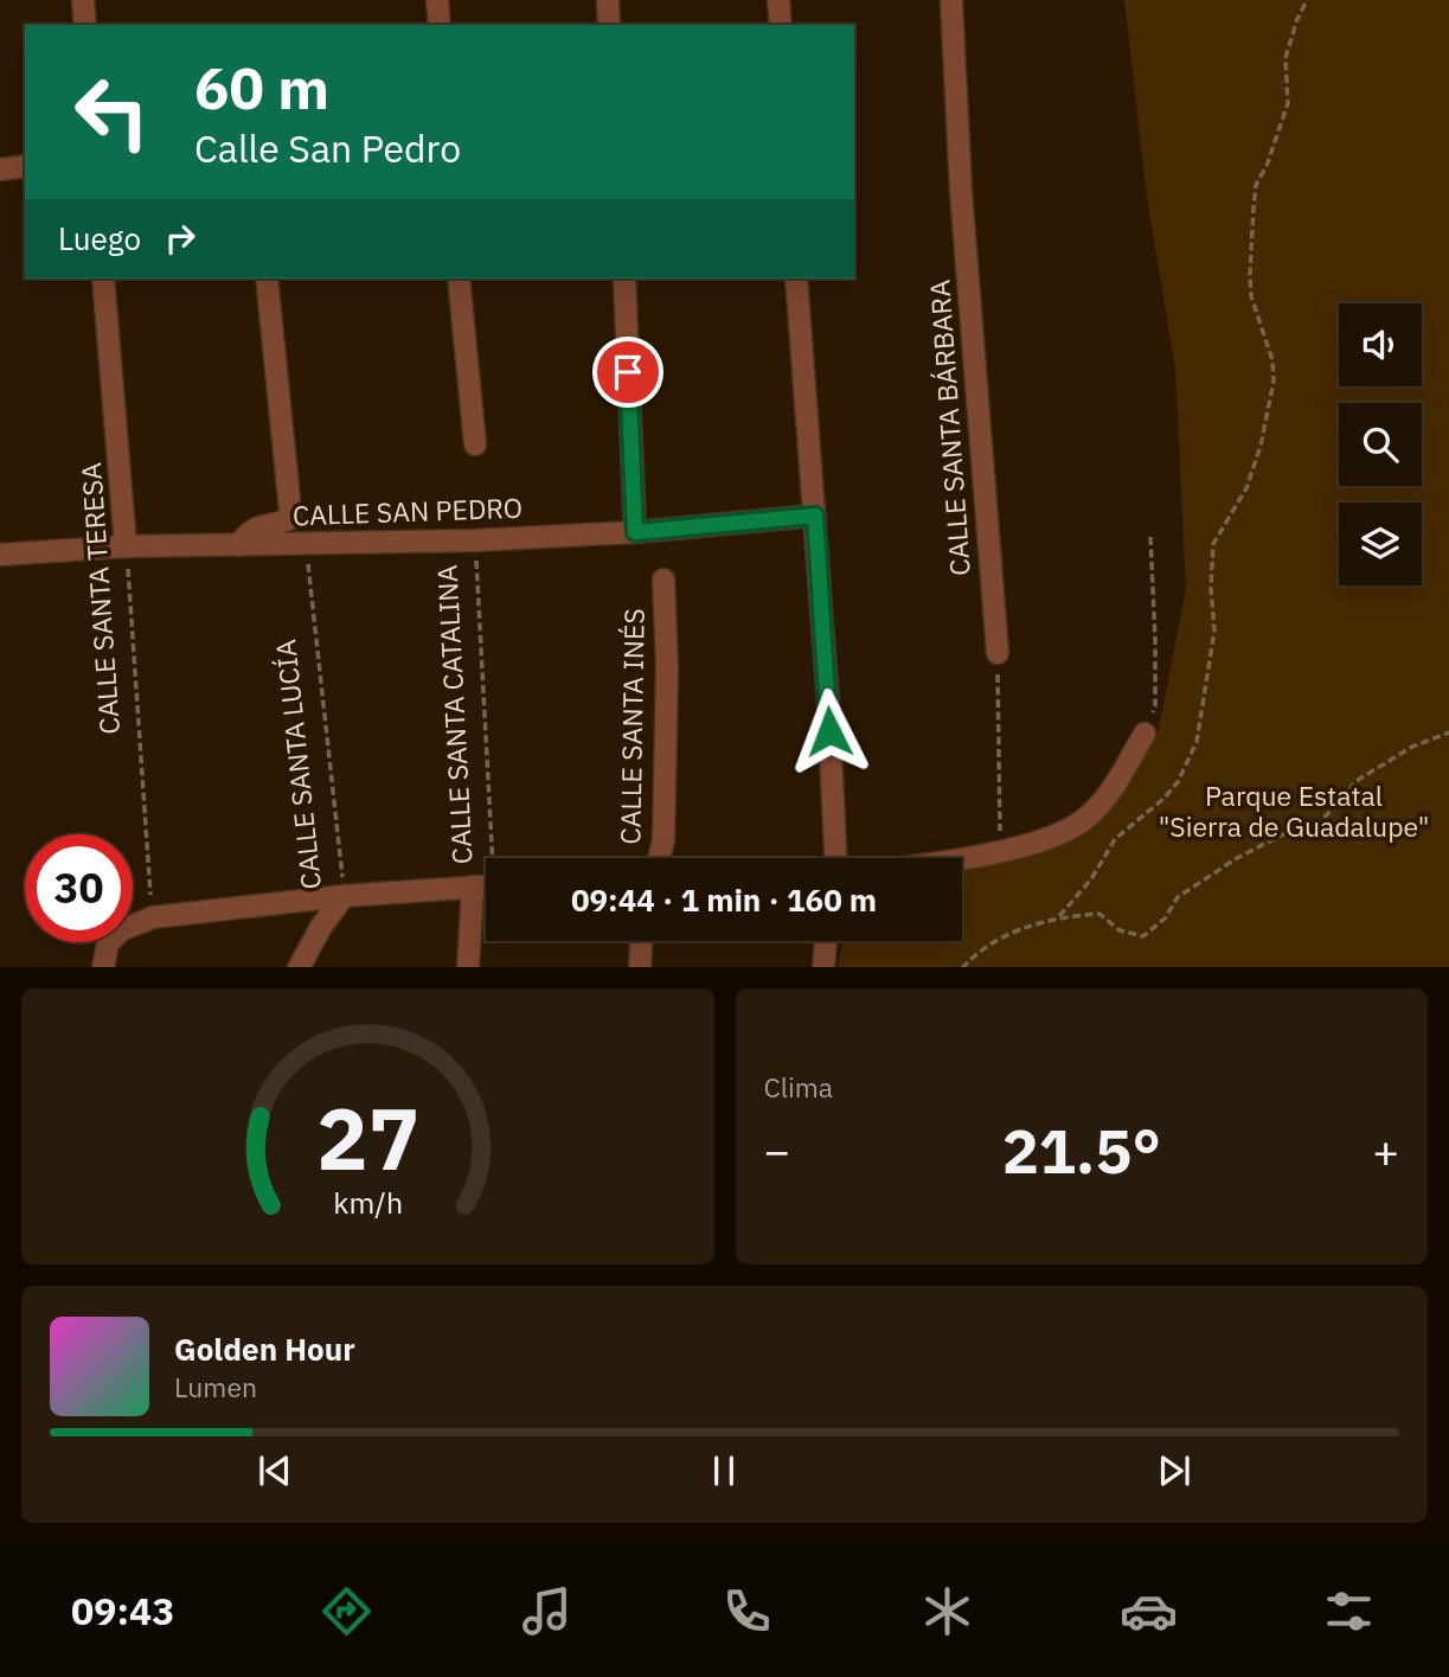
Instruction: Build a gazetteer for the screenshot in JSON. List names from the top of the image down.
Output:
{
  "streets": {
    "street": [
      "CALLE SANTA BÁRBARA",
      "CALLE SAN PEDRO",
      "CALLE SANTA TERESA",
      "CALLE SANTA CATALINA",
      "CALLE SANTA INÉS",
      "CALLE SANTA LUCÍA"
    ]
  },
  "crossings": [
    ["CALLE SAN PEDRO", "CALLE SANTA TERESA"],
    ["CALLE SAN PEDRO", "CALLE SANTA CATALINA"],
    ["CALLE SAN PEDRO", "CALLE SANTA LUCÍA"]
  ],
  "parks": ["Parque Estatal \"Sierra de Guadalupe\""],
  "page": {
    "turn": ["60 m", "Calle San Pedro"],
    "then": "Luego",
    "limit": "30",
    "trip": "09:44 · 1 min · 160 m",
    "tile": "Clima",
    "heat": ["−", "21.5°", "+"],
    "song": ["Golden Hour", "Lumen"],
    "tabs": "09:43",
    "gauge": ["27", "km/h"]
  }
}
